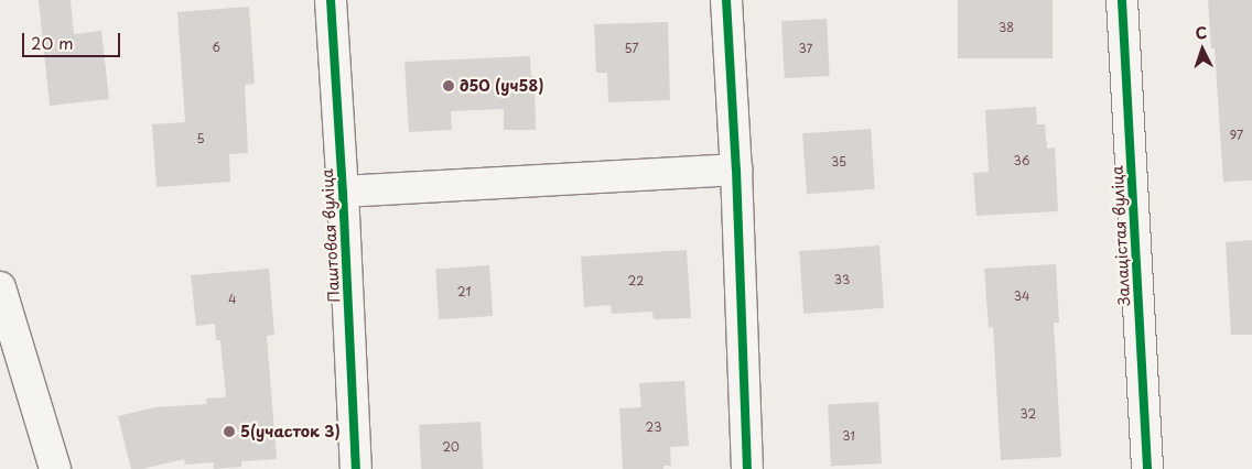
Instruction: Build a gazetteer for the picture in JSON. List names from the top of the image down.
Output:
{
  "streets": {
    "street": ["Паштовая вуліца", "Залацістая вуліца"]
  },
  "places": ["д50 (уч58)", "5(участок 3)"],
  "house_numbers": [
    "38",
    "6",
    "57",
    "37",
    "97",
    "5",
    "36",
    "35",
    "33",
    "22",
    "21",
    "34",
    "4",
    "32",
    "23",
    "31",
    "20"
  ],
  "scale_bar": "20 m",
  "north": "top"
}
